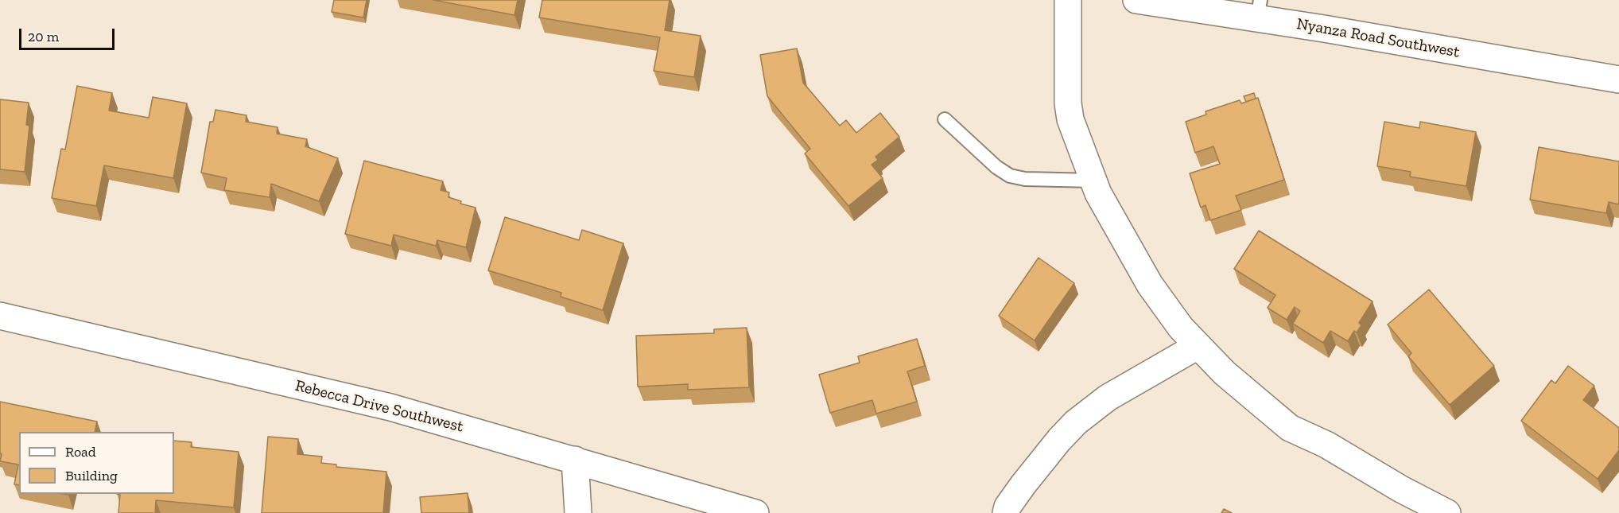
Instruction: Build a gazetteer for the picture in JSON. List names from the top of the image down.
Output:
{
  "streets": {
    "street": ["Nyanza Road Southwest", "Rebecca Drive Southwest"]
  },
  "legend": ["Road", "Building"],
  "scale_bar": "20 m"
}
